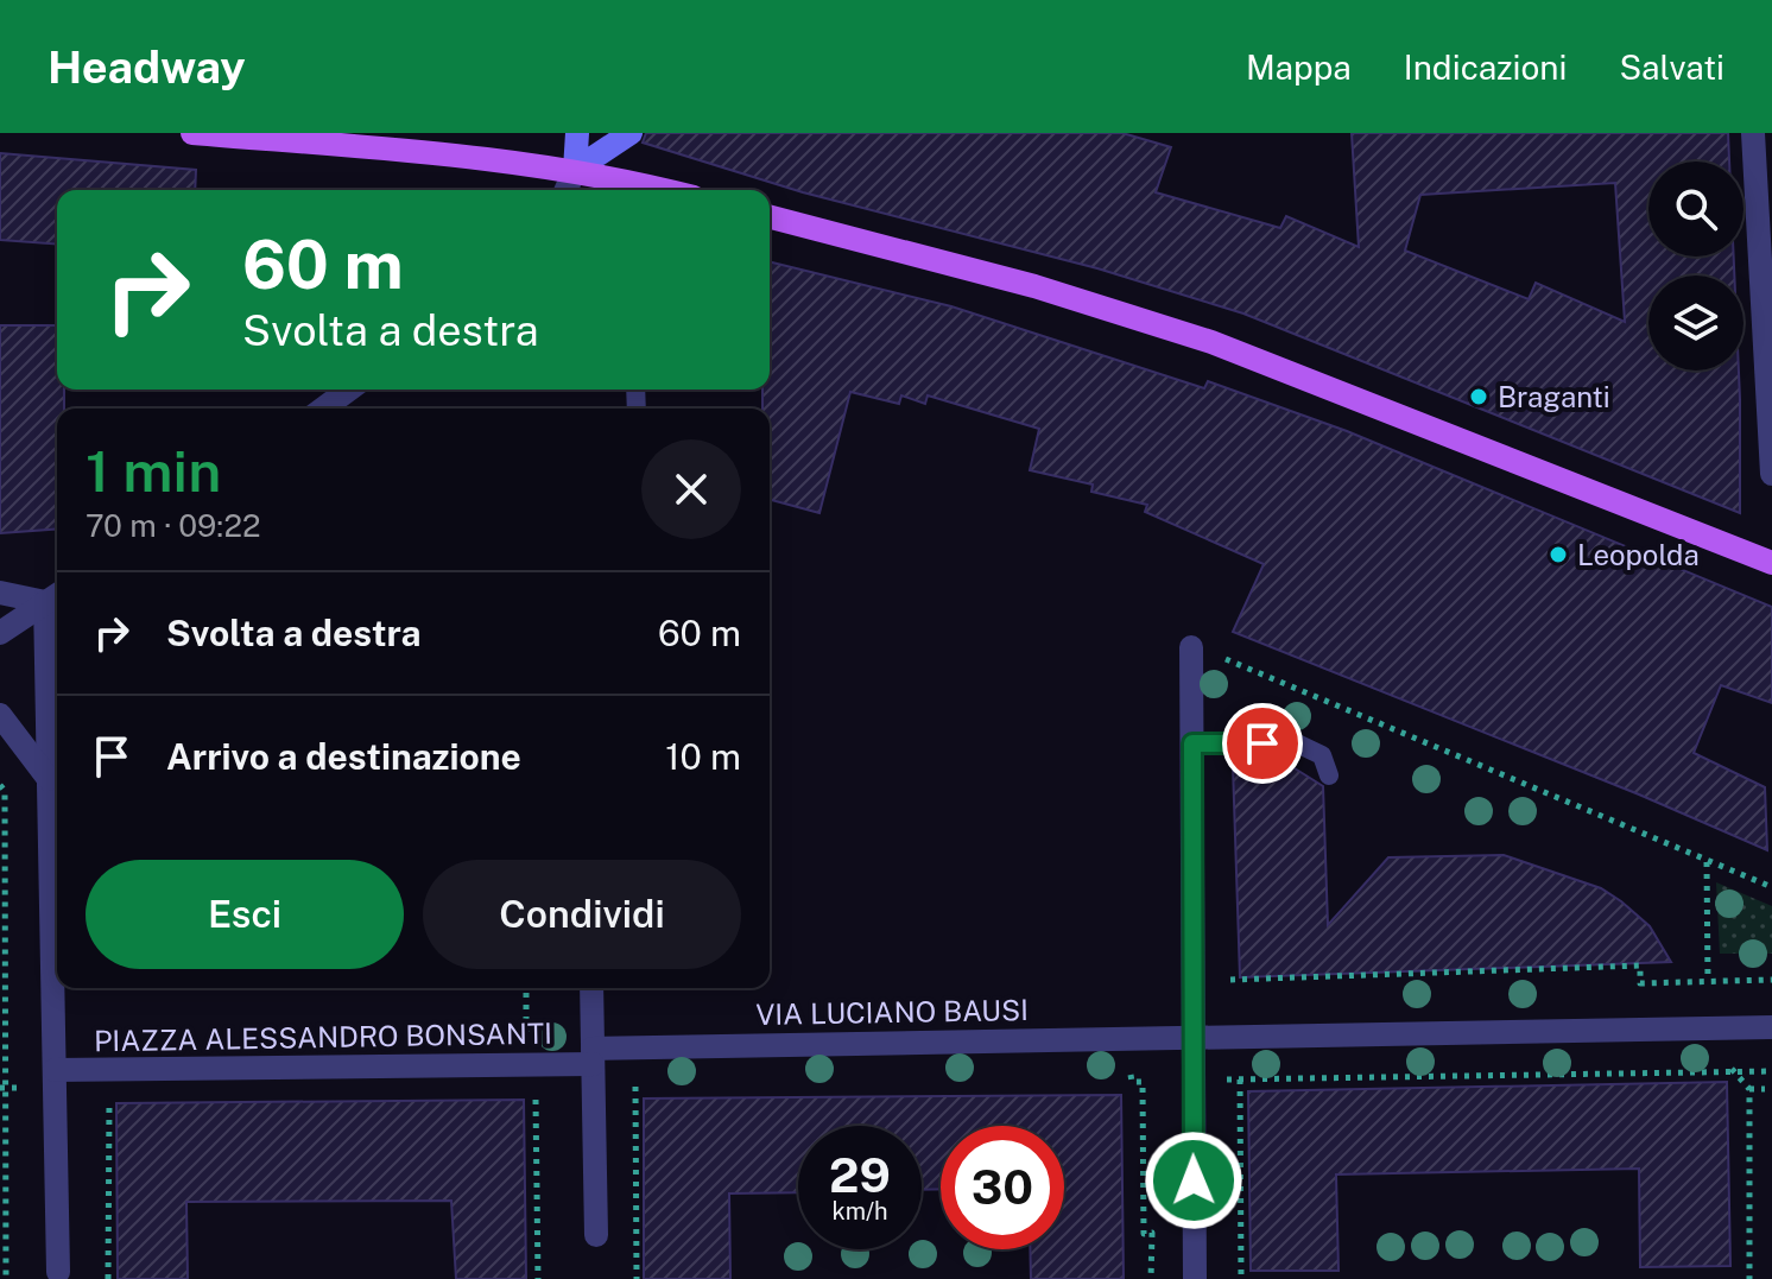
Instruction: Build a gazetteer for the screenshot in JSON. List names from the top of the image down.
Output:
{
  "streets": {
    "street": ["VIA LUCIANO BAUSI", "PIAZZA ALESSANDRO BONSANTI"]
  },
  "crossings": [
    ["VIA LUCIANO BAUSI", "PIAZZA ALESSANDRO BONSANTI"]
  ],
  "places": ["Braganti", "Leopolda"],
  "page": {
    "header": "Headway",
    "nav": ["Mappa", "Indicazioni", "Salvati"],
    "turn": ["60 m", "Svolta a destra"],
    "heading": ["1 min", "70 m · 09:22"],
    "list": [
      {
        "name": "Svolta a destra",
        "value": "60 m"
      },
      {
        "name": "Arrivo a destinazione",
        "value": "10 m"
      }
    ],
    "buttons": ["Esci", "Condividi"],
    "speed": "29 km/h",
    "limit": "30"
  }
}
